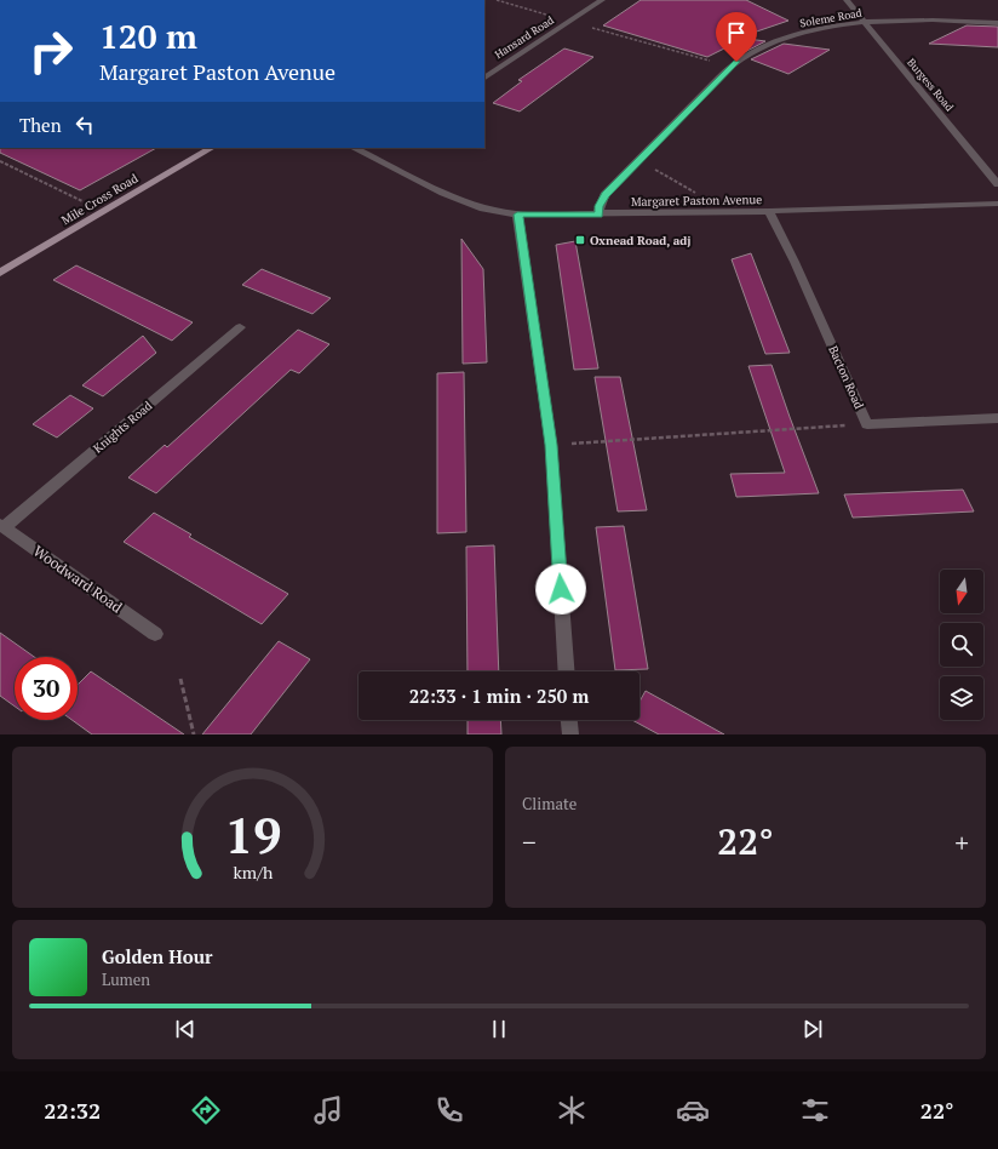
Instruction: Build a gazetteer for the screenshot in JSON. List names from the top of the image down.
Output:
{
  "streets": {
    "main road": ["Mile Cross Road"],
    "street": [
      "Soleme Road",
      "Hansard Road",
      "Burgess Road",
      "Margaret Paston Avenue",
      "Bacton Road",
      "Knights Road",
      "Woodward Road"
    ]
  },
  "crossings": [
    ["Soleme Road", "Burgess Road"],
    ["Soleme Road", "Margaret Paston Avenue"],
    ["Margaret Paston Avenue", "Bacton Road"],
    ["Knights Road", "Woodward Road"]
  ],
  "places": {
    "transit": ["Oxnead Road, adj"]
  },
  "north": "bottom",
  "page": {
    "turn": ["120 m", "Margaret Paston Avenue"],
    "then": "Then",
    "limit": "30",
    "trip": "22:33 · 1 min · 250 m",
    "tile": "Climate",
    "heat": ["−", "22°", "+"],
    "song": ["Golden Hour", "Lumen"],
    "tabs": ["22:32", "22°"],
    "gauge": ["19", "km/h"]
  }
}
